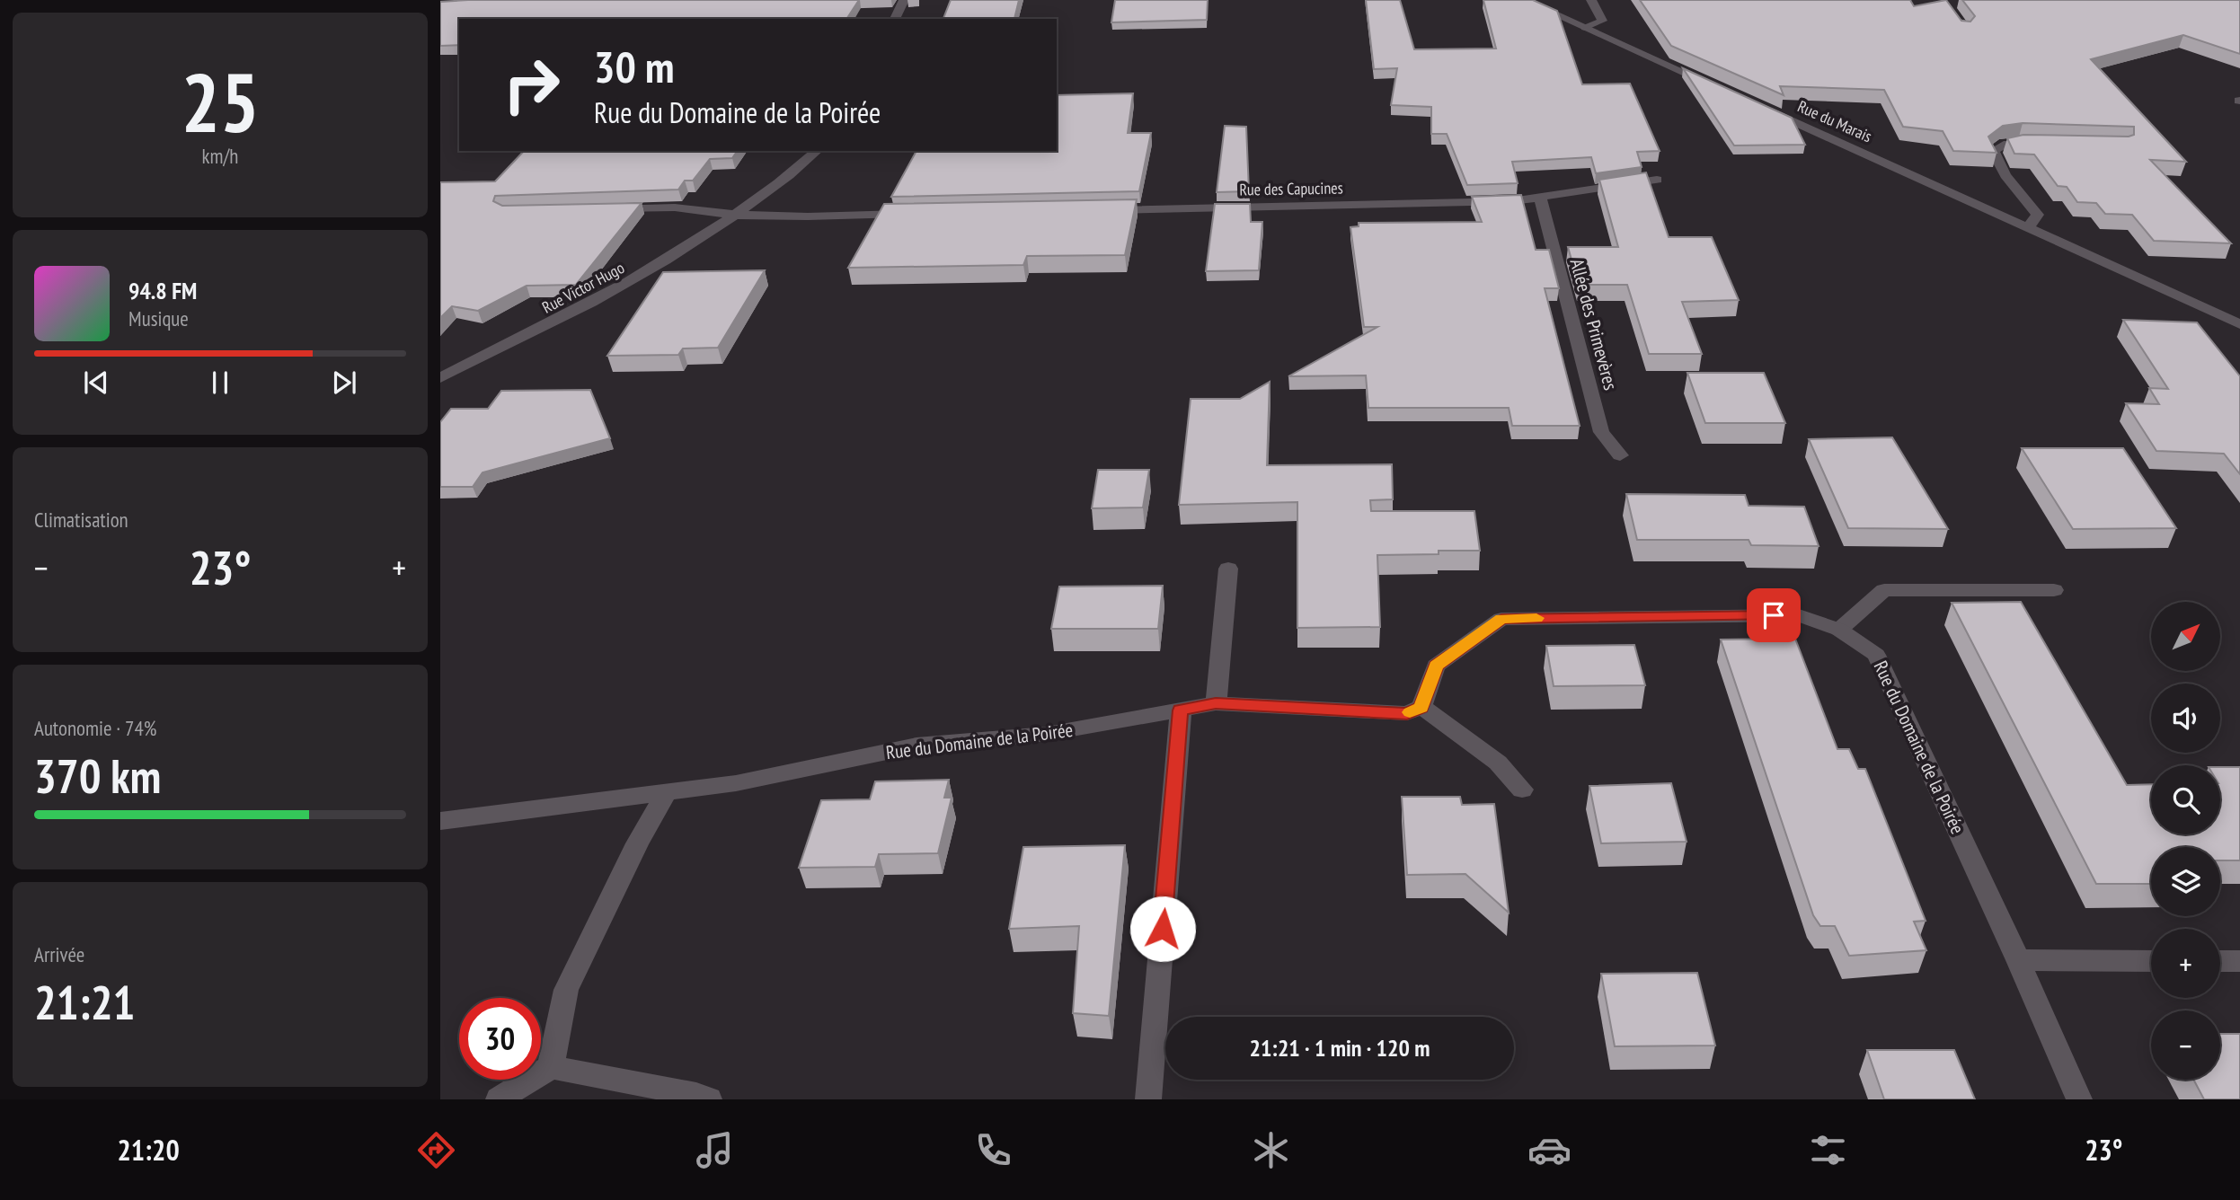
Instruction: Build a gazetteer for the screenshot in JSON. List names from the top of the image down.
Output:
{
  "streets": {
    "street": [
      "Rue du Marais",
      "Rue des Capucines",
      "Rue Victor Hugo",
      "Allée des Primevères",
      "Rue du Domaine de la Poirée"
    ]
  },
  "crossings": [
    ["Rue des Capucines", "Allée des Primevères"]
  ],
  "north": "top right",
  "page": {
    "tile": [
      ["25", "km/h"],
      "Climatisation",
      ["Autonomie · 74%", "370 km"],
      ["Arrivée", "21:21"]
    ],
    "turn": ["30 m", "Rue du Domaine de la Poirée"],
    "song": ["94.8 FM", "Musique"],
    "heat": ["−", "23°", "+"],
    "map_buttons": ["+", "−"],
    "limit": "30",
    "trip": "21:21 · 1 min · 120 m",
    "tabs": ["21:20", "23°"]
  }
}
